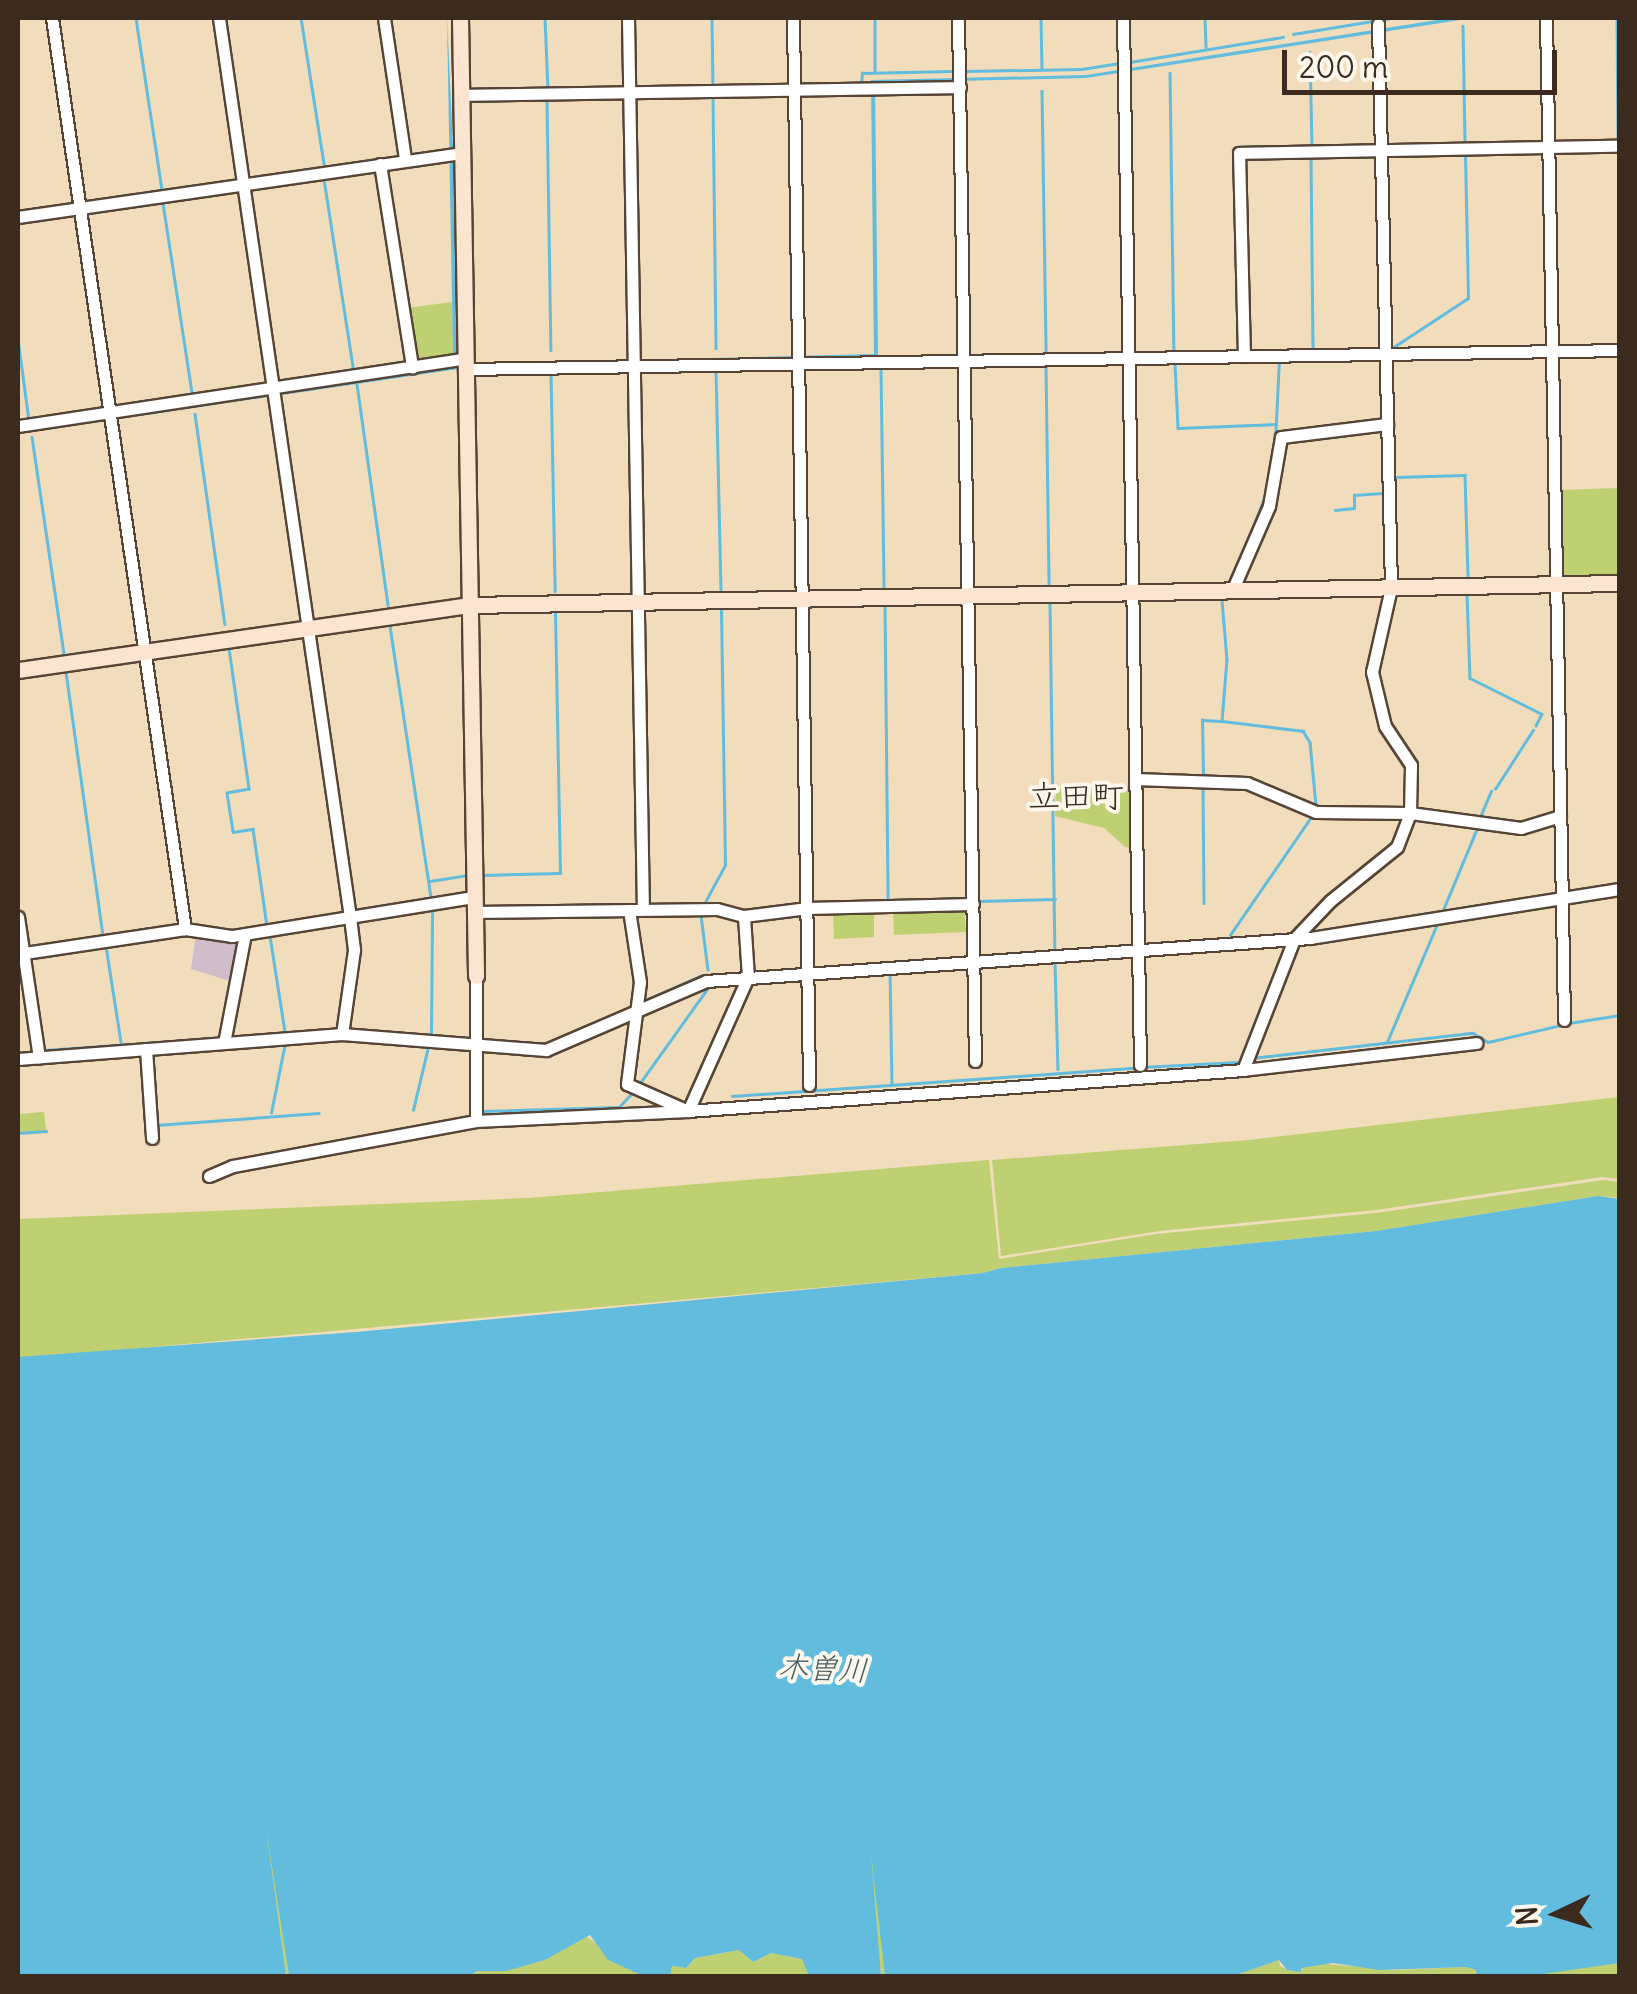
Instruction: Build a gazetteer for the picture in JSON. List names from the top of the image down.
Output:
{
  "districts": ["立田町"],
  "water": ["木曽川"],
  "scale_bar": "200 m",
  "north": "left"
}
